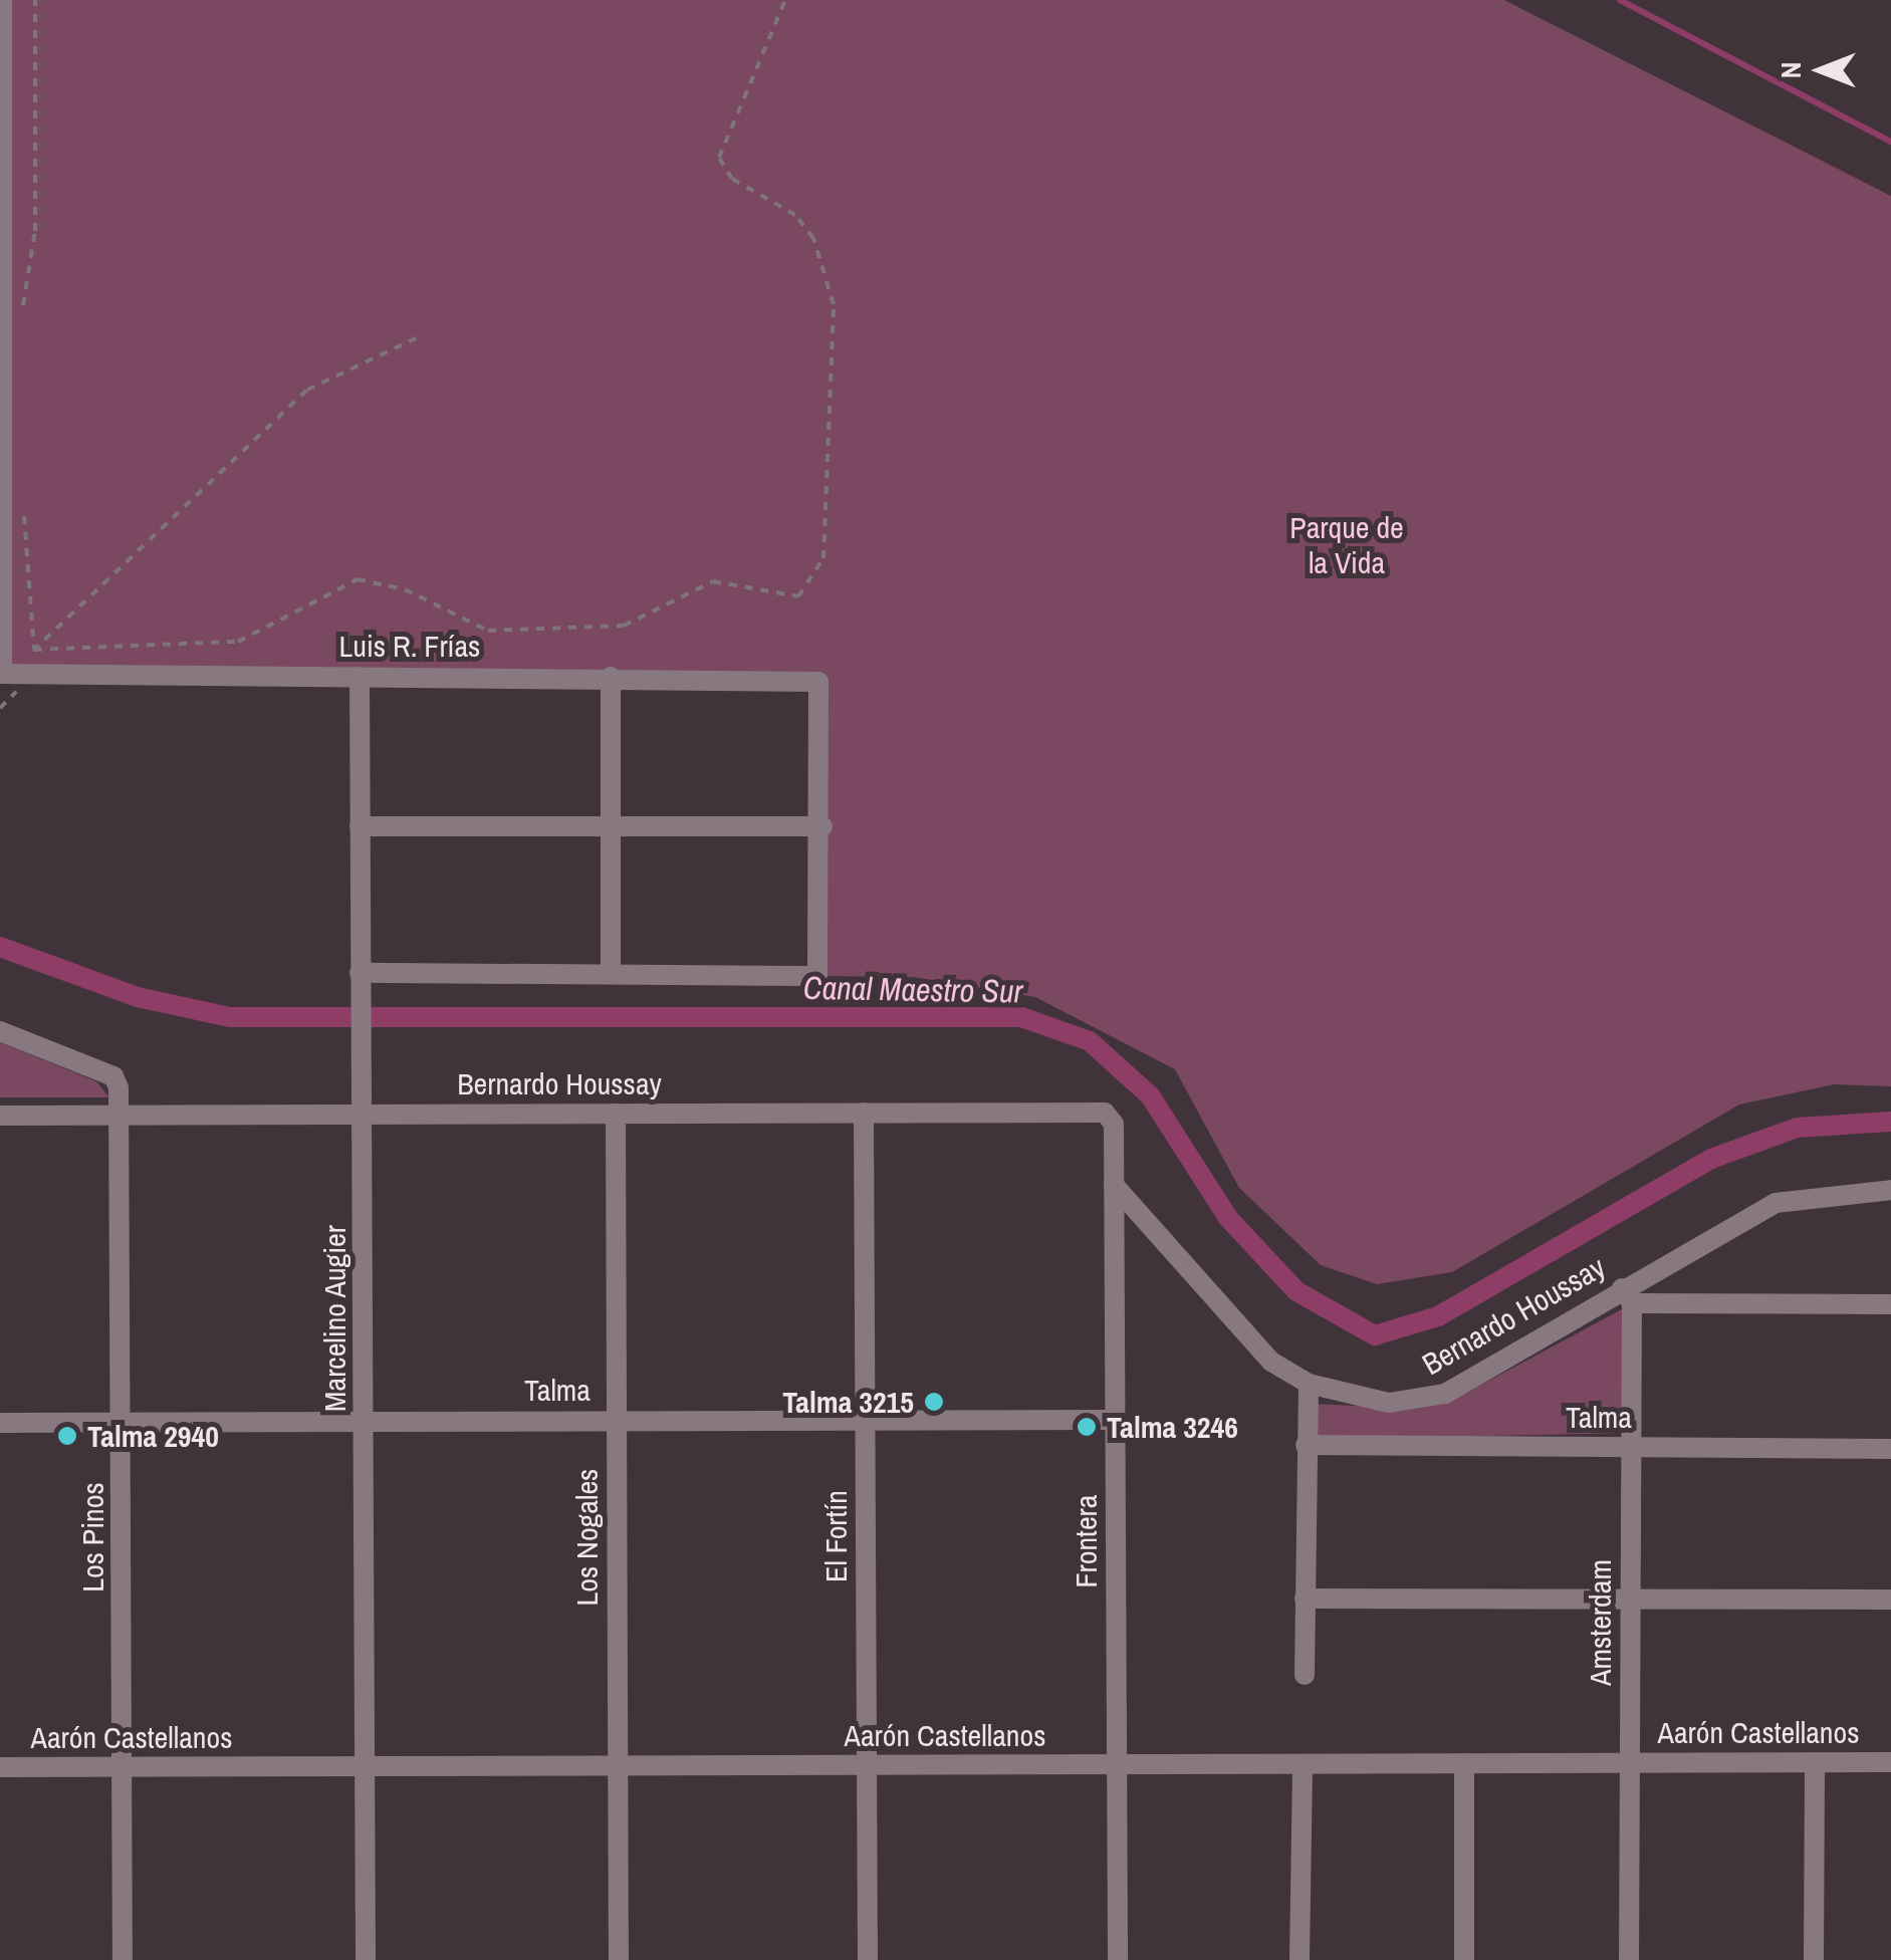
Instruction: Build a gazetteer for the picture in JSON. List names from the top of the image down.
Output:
{
  "streets": {
    "street": [
      "Luis R. Frías",
      "Bernardo Houssay",
      "Marcelino Augier",
      "Talma",
      "El Fortín",
      "Los Pinos",
      "Los Nogales",
      "Frontera",
      "Amsterdam",
      "Aarón Castellanos"
    ]
  },
  "crossings": [
    ["Luis R. Frías", "Marcelino Augier"],
    ["Bernardo Houssay", "Marcelino Augier"],
    ["Bernardo Houssay", "El Fortín"],
    ["Bernardo Houssay", "Los Pinos"],
    ["Bernardo Houssay", "Los Nogales"],
    ["Bernardo Houssay", "Frontera"],
    ["Bernardo Houssay", "Amsterdam"],
    ["Marcelino Augier", "Talma"],
    ["Marcelino Augier", "Aarón Castellanos"],
    ["Talma", "El Fortín"],
    ["Talma", "Los Pinos"],
    ["Talma", "Los Nogales"],
    ["Talma", "Frontera"],
    ["Talma", "Amsterdam"],
    ["El Fortín", "Aarón Castellanos"],
    ["Los Pinos", "Aarón Castellanos"],
    ["Los Nogales", "Aarón Castellanos"],
    ["Frontera", "Aarón Castellanos"],
    ["Amsterdam", "Aarón Castellanos"]
  ],
  "water": ["Canal Maestro Sur"],
  "parks": ["Parque de la Vida"],
  "places": ["Talma 3215", "Talma 3246", "Talma 2940"],
  "north": "left"
}
